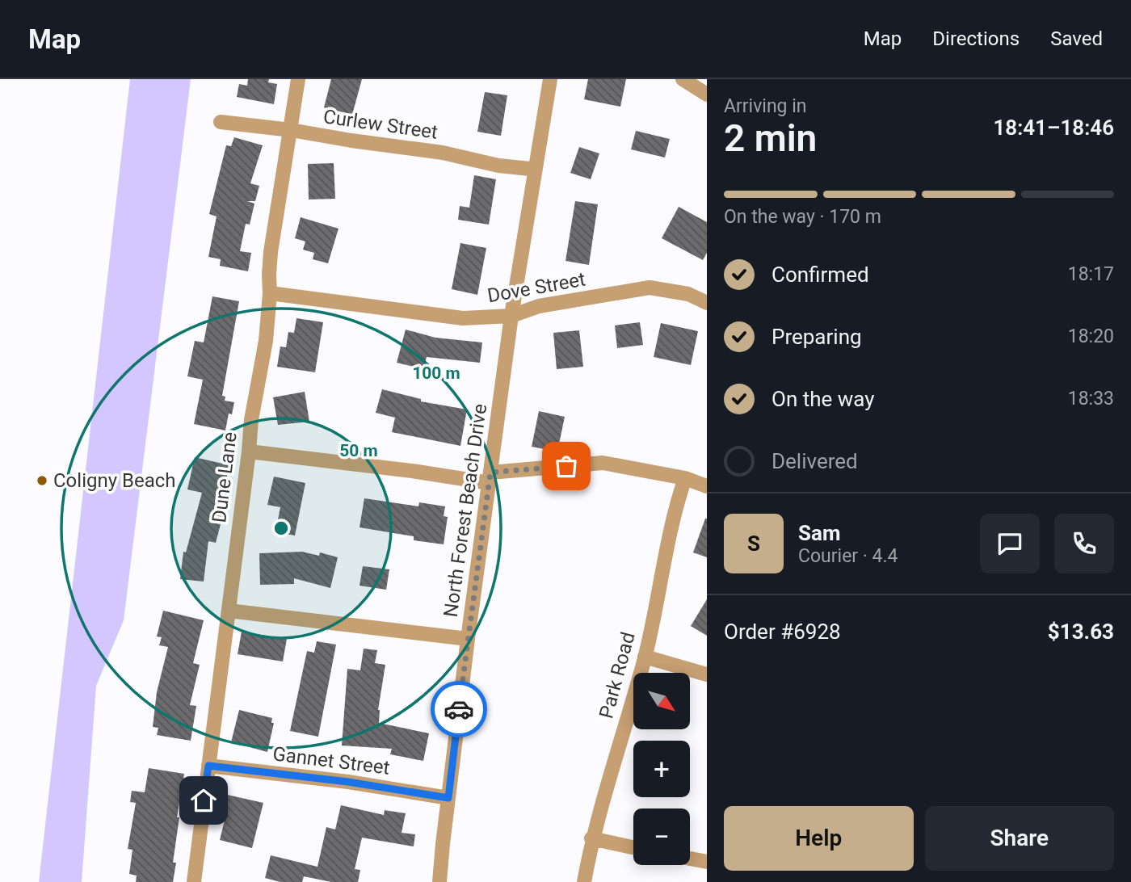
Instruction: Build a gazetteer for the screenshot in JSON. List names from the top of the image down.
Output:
{
  "streets": {
    "street": [
      "Curlew Street",
      "Dove Street",
      "Dune Lane",
      "North Forest Beach Drive",
      "Park Road",
      "Gannet Street"
    ]
  },
  "crossings": [
    ["Curlew Street", "Dune Lane"],
    ["Curlew Street", "North Forest Beach Drive"],
    ["Dove Street", "Dune Lane"],
    ["Dove Street", "North Forest Beach Drive"],
    ["Dune Lane", "Gannet Street"],
    ["North Forest Beach Drive", "Gannet Street"]
  ],
  "places": ["Coligny Beach"],
  "north": "bottom right",
  "page": {
    "header": "Map",
    "nav": ["Map", "Directions", "Saved"],
    "heading": ["2 min", "Arriving in", "18:41–18:46"],
    "panel": [
      "Sam",
      "Courier · 4.4",
      "Order #6928",
      "$13.63"
    ],
    "bar": "On the way · 170 m",
    "list": [
      ["Confirmed", "18:17"],
      ["Preparing", "18:20"],
      ["On the way", "18:33"],
      "Delivered"
    ],
    "round": "S",
    "map_buttons": ["+", "−"],
    "buttons": ["Help", "Share"]
  },
  "rings": ["100 m", "50 m"]
}
